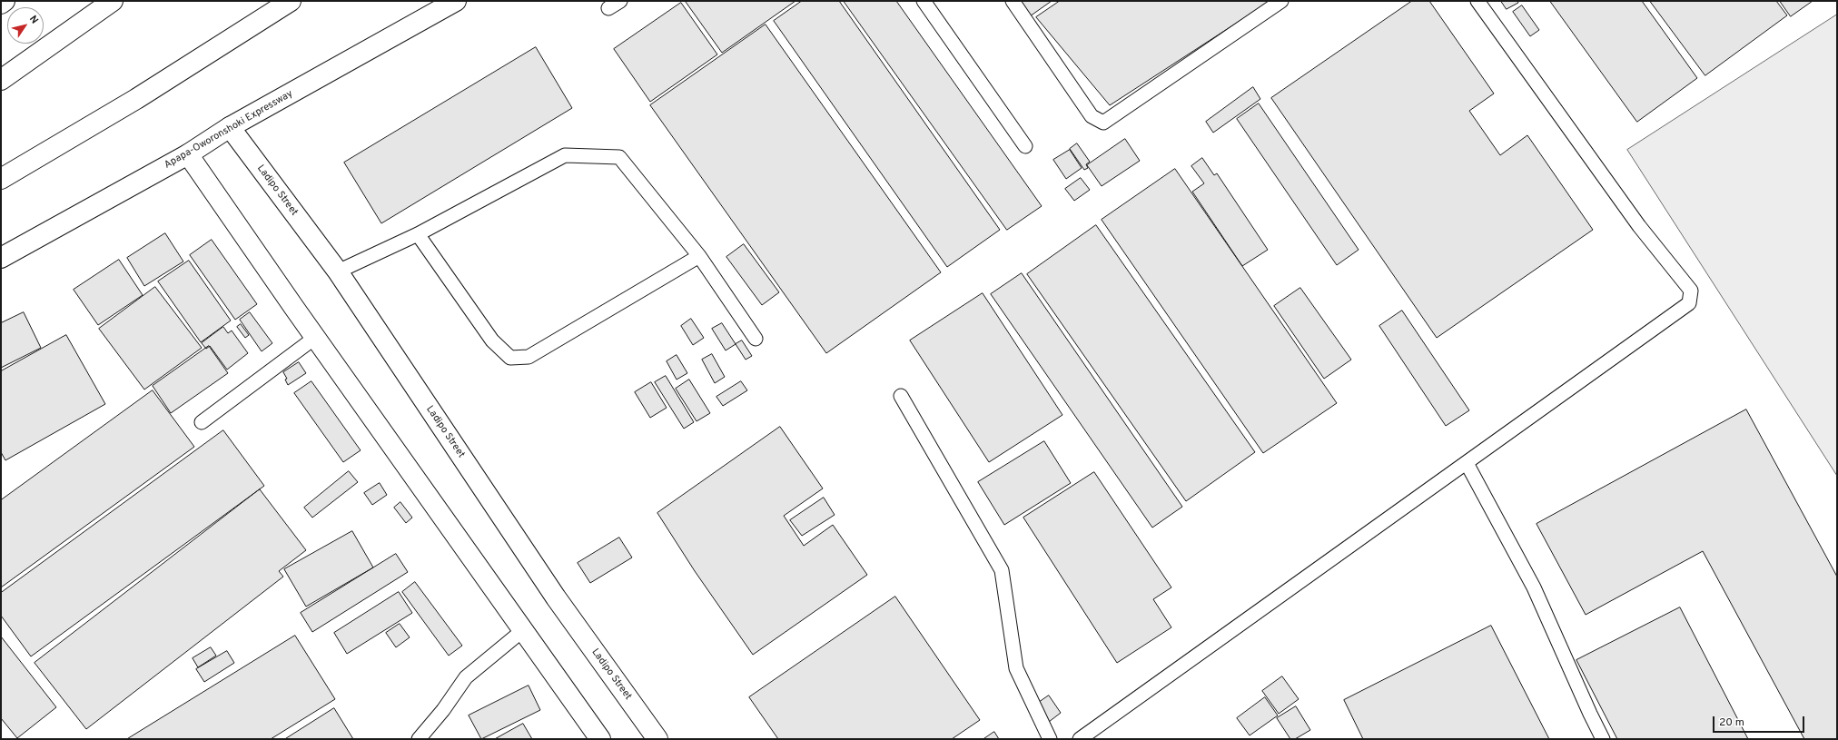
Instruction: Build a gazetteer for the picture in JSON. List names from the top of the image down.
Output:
{
  "streets": {
    "main road": ["Apapa-Oworonshoki Expressway", "Ladipo Street"]
  },
  "crossings": [
    ["Apapa-Oworonshoki Expressway", "Ladipo Street"]
  ],
  "scale_bar": "20 m",
  "north": "top right"
}
